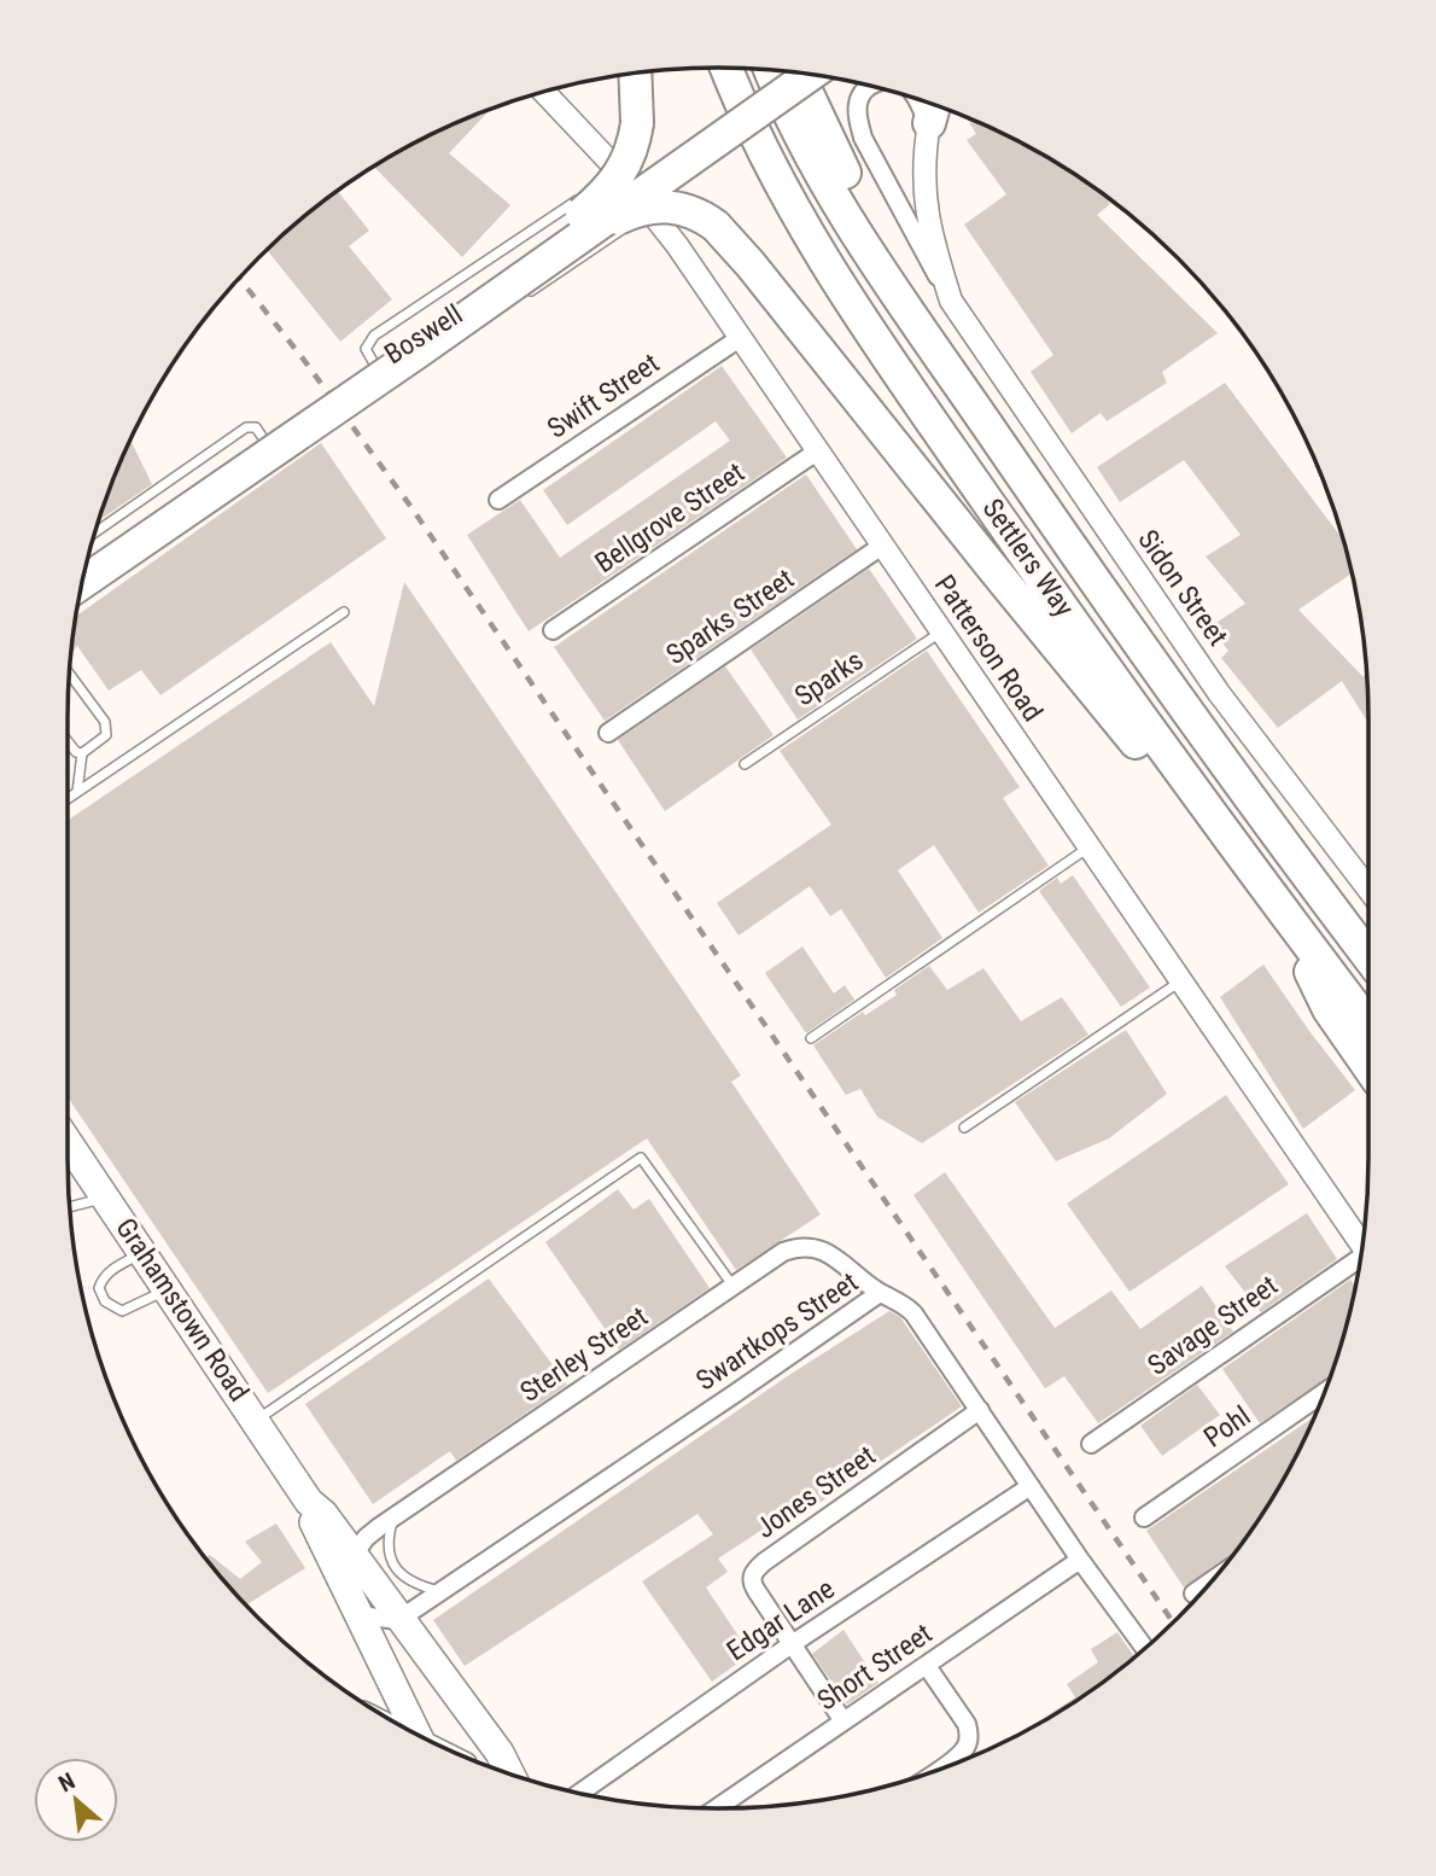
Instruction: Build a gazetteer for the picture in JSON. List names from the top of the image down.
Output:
{
  "streets": {
    "highway": ["Settlers Way"],
    "main road": ["Grahamstown Road"],
    "street": [
      "Swift Street",
      "Bellgrove Street",
      "Sidon Street",
      "Sparks Street",
      "Patterson Road",
      "Savage Street",
      "Swartkops Street",
      "Sterley Street",
      "Pohl",
      "Jones Street",
      "Edgar Lane",
      "Short Street"
    ],
    "lane": ["Boswell", "Sparks"]
  },
  "crossings": [
    ["Swift Street", "Patterson Road"],
    ["Bellgrove Street", "Patterson Road"],
    ["Sparks Street", "Patterson Road"],
    ["Patterson Road", "Sparks"],
    ["Grahamstown Road", "Swartkops Street"],
    ["Grahamstown Road", "Sterley Street"],
    ["Swartkops Street", "Sterley Street"],
    ["Swartkops Street", "Jones Street"],
    ["Swartkops Street", "Edgar Lane"],
    ["Swartkops Street", "Short Street"],
    ["Jones Street", "Edgar Lane"],
    ["Jones Street", "Short Street"]
  ],
  "north": "top left"
}
